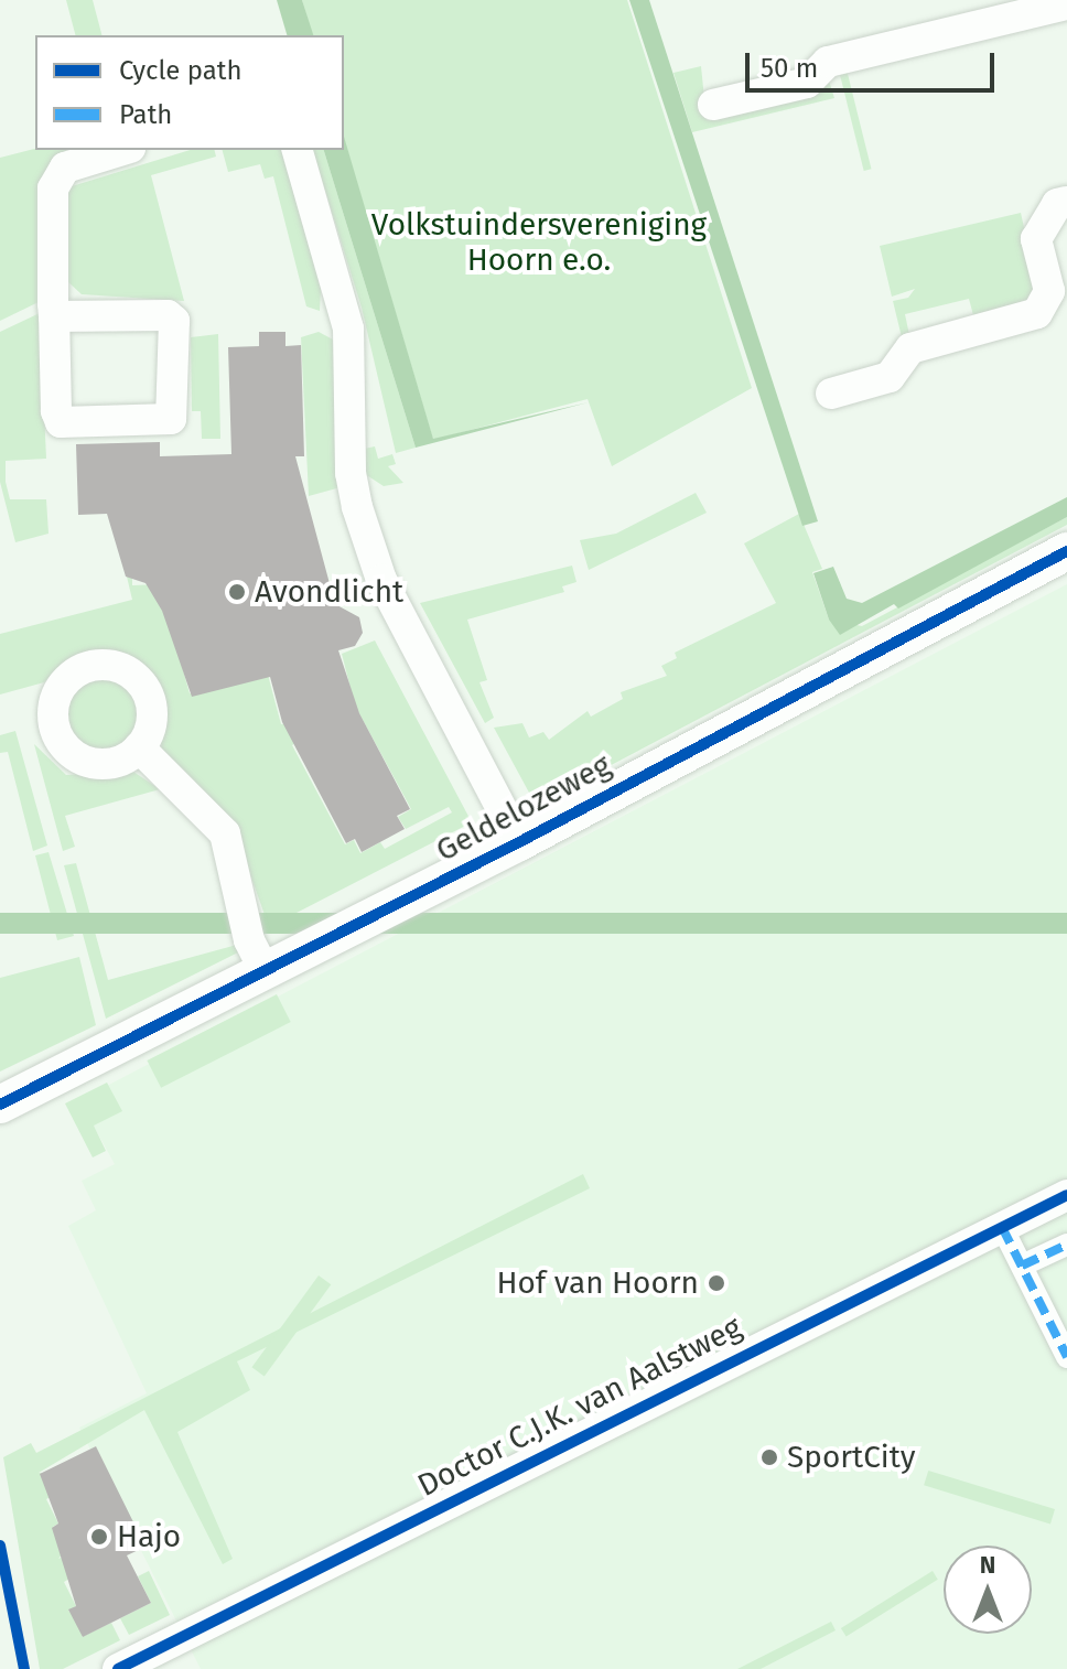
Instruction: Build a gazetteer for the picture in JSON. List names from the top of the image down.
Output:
{
  "streets": {
    "street": ["Geldelozeweg", "Doctor C.J.K. van Aalstweg"]
  },
  "parks": ["Volkstuindersvereniging Hoorn e.o."],
  "places": [
    "Avondlicht",
    "Hof van Hoorn",
    "SportCity",
    "Hajo"
  ],
  "legend": ["Cycle path", "Path"],
  "scale_bar": "50 m",
  "north": "top"
}
